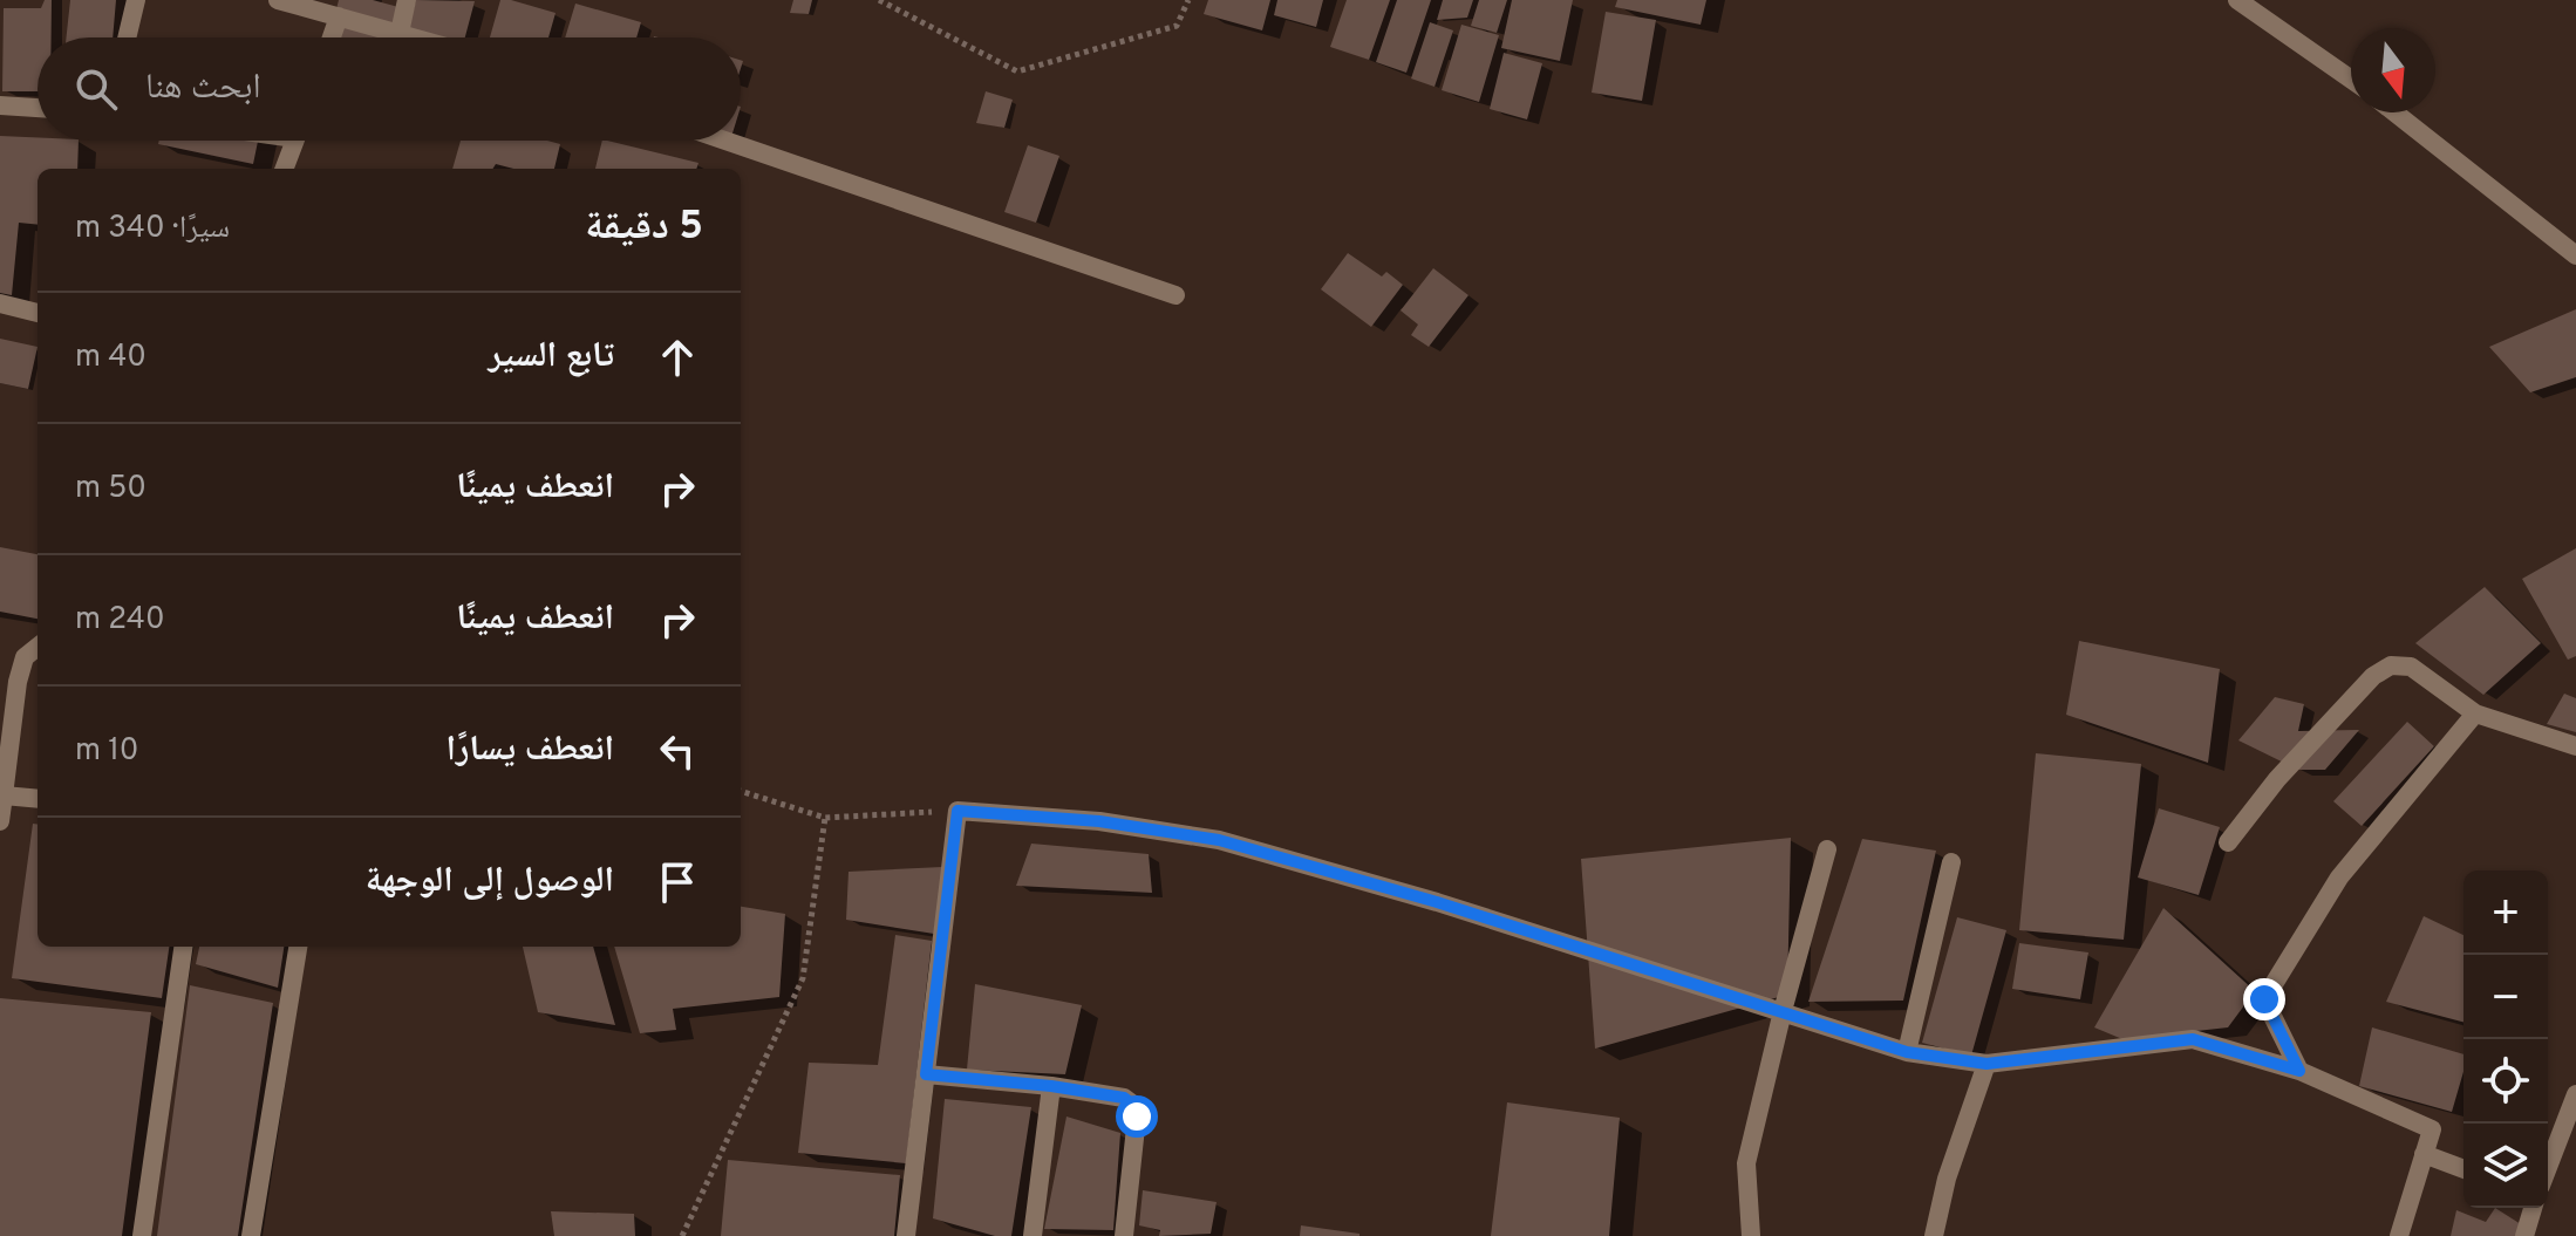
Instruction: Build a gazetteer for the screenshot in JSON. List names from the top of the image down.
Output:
{
  "north": "bottom",
  "page": {
    "search": "ابحث هنا",
    "heading": ["5 دقيقة", "سيرًا · 340 m"],
    "list": [
      ["تابع السير", "40 m"],
      ["انعطف يمينًا", "50 m"],
      ["انعطف يمينًا", "240 m"],
      ["انعطف يسارًا", "10 m"],
      "الوصول إلى الوجهة"
    ],
    "map_buttons": ["+", "−"]
  }
}
